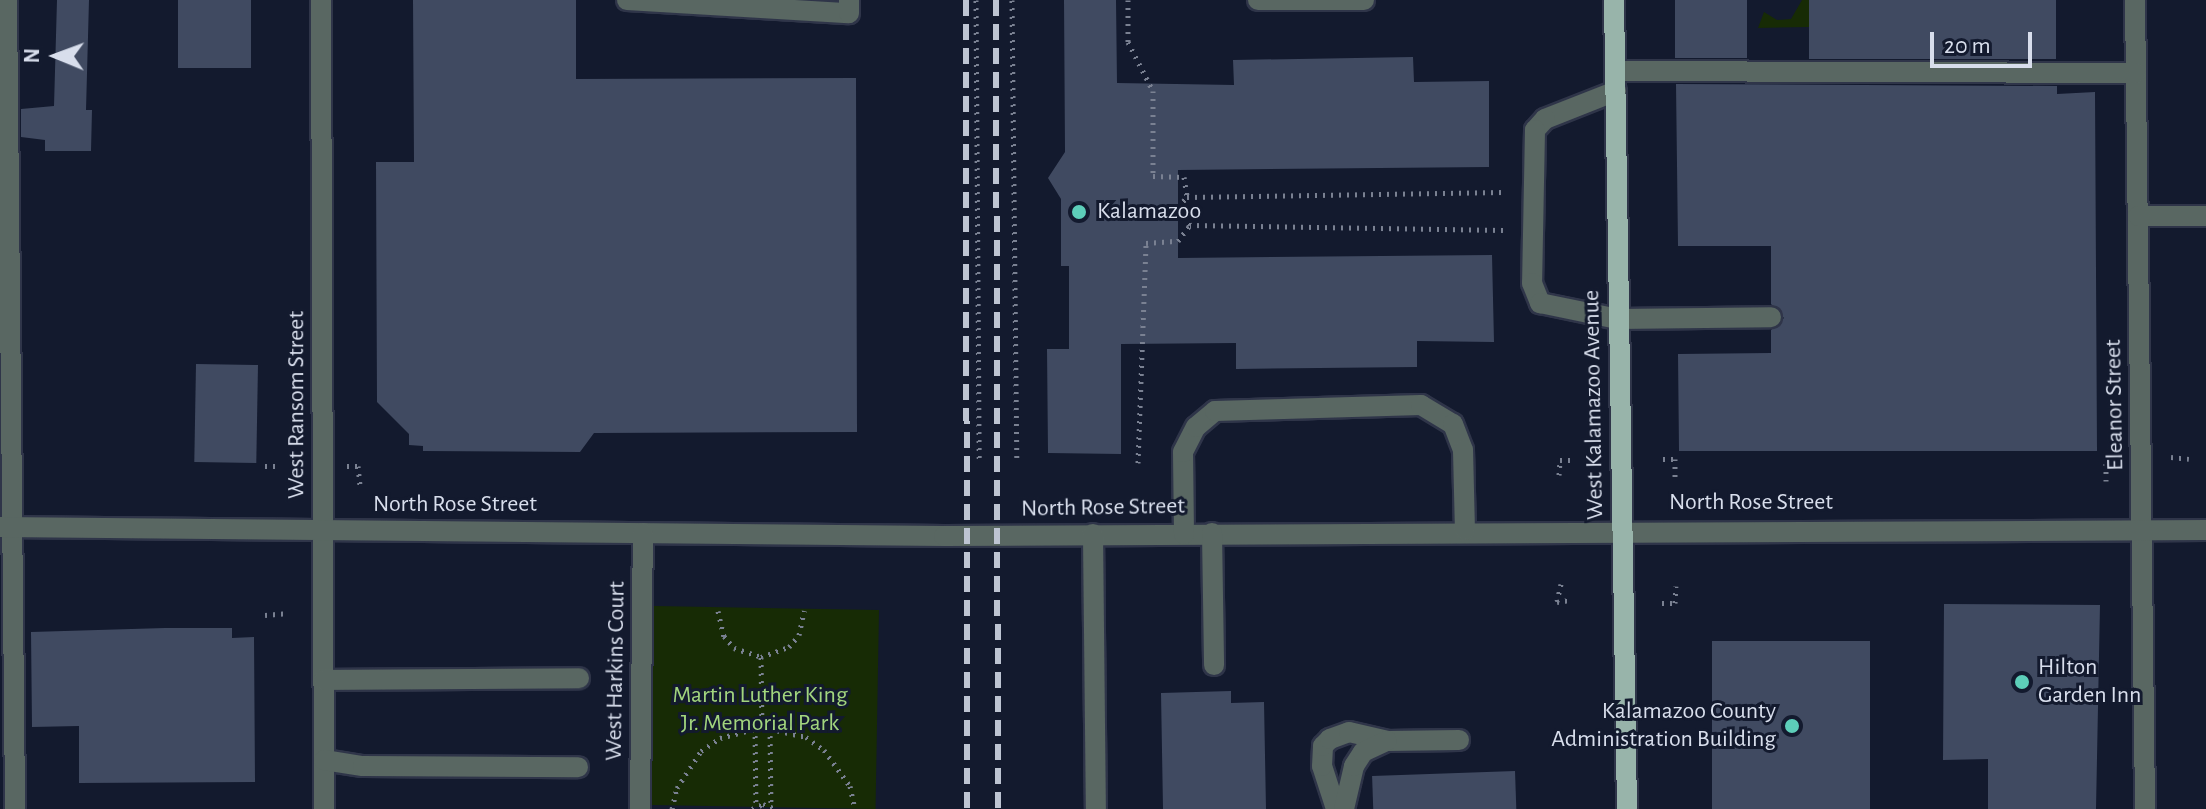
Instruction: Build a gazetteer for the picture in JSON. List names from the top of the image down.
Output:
{
  "streets": {
    "main road": ["West Kalamazoo Avenue"],
    "street": [
      "West Ransom Street",
      "Eleanor Street",
      "North Rose Street",
      "West Harkins Court"
    ]
  },
  "crossings": [
    ["West Ransom Street", "North Rose Street"],
    ["West Kalamazoo Avenue", "North Rose Street"],
    ["Eleanor Street", "North Rose Street"],
    ["North Rose Street", "West Harkins Court"]
  ],
  "parks": ["Martin Luther King Jr. Memorial Park"],
  "places": ["Kalamazoo", "Hilton Garden Inn", "Kalamazoo County Administration Building"],
  "scale_bar": "20 m",
  "north": "left"
}
